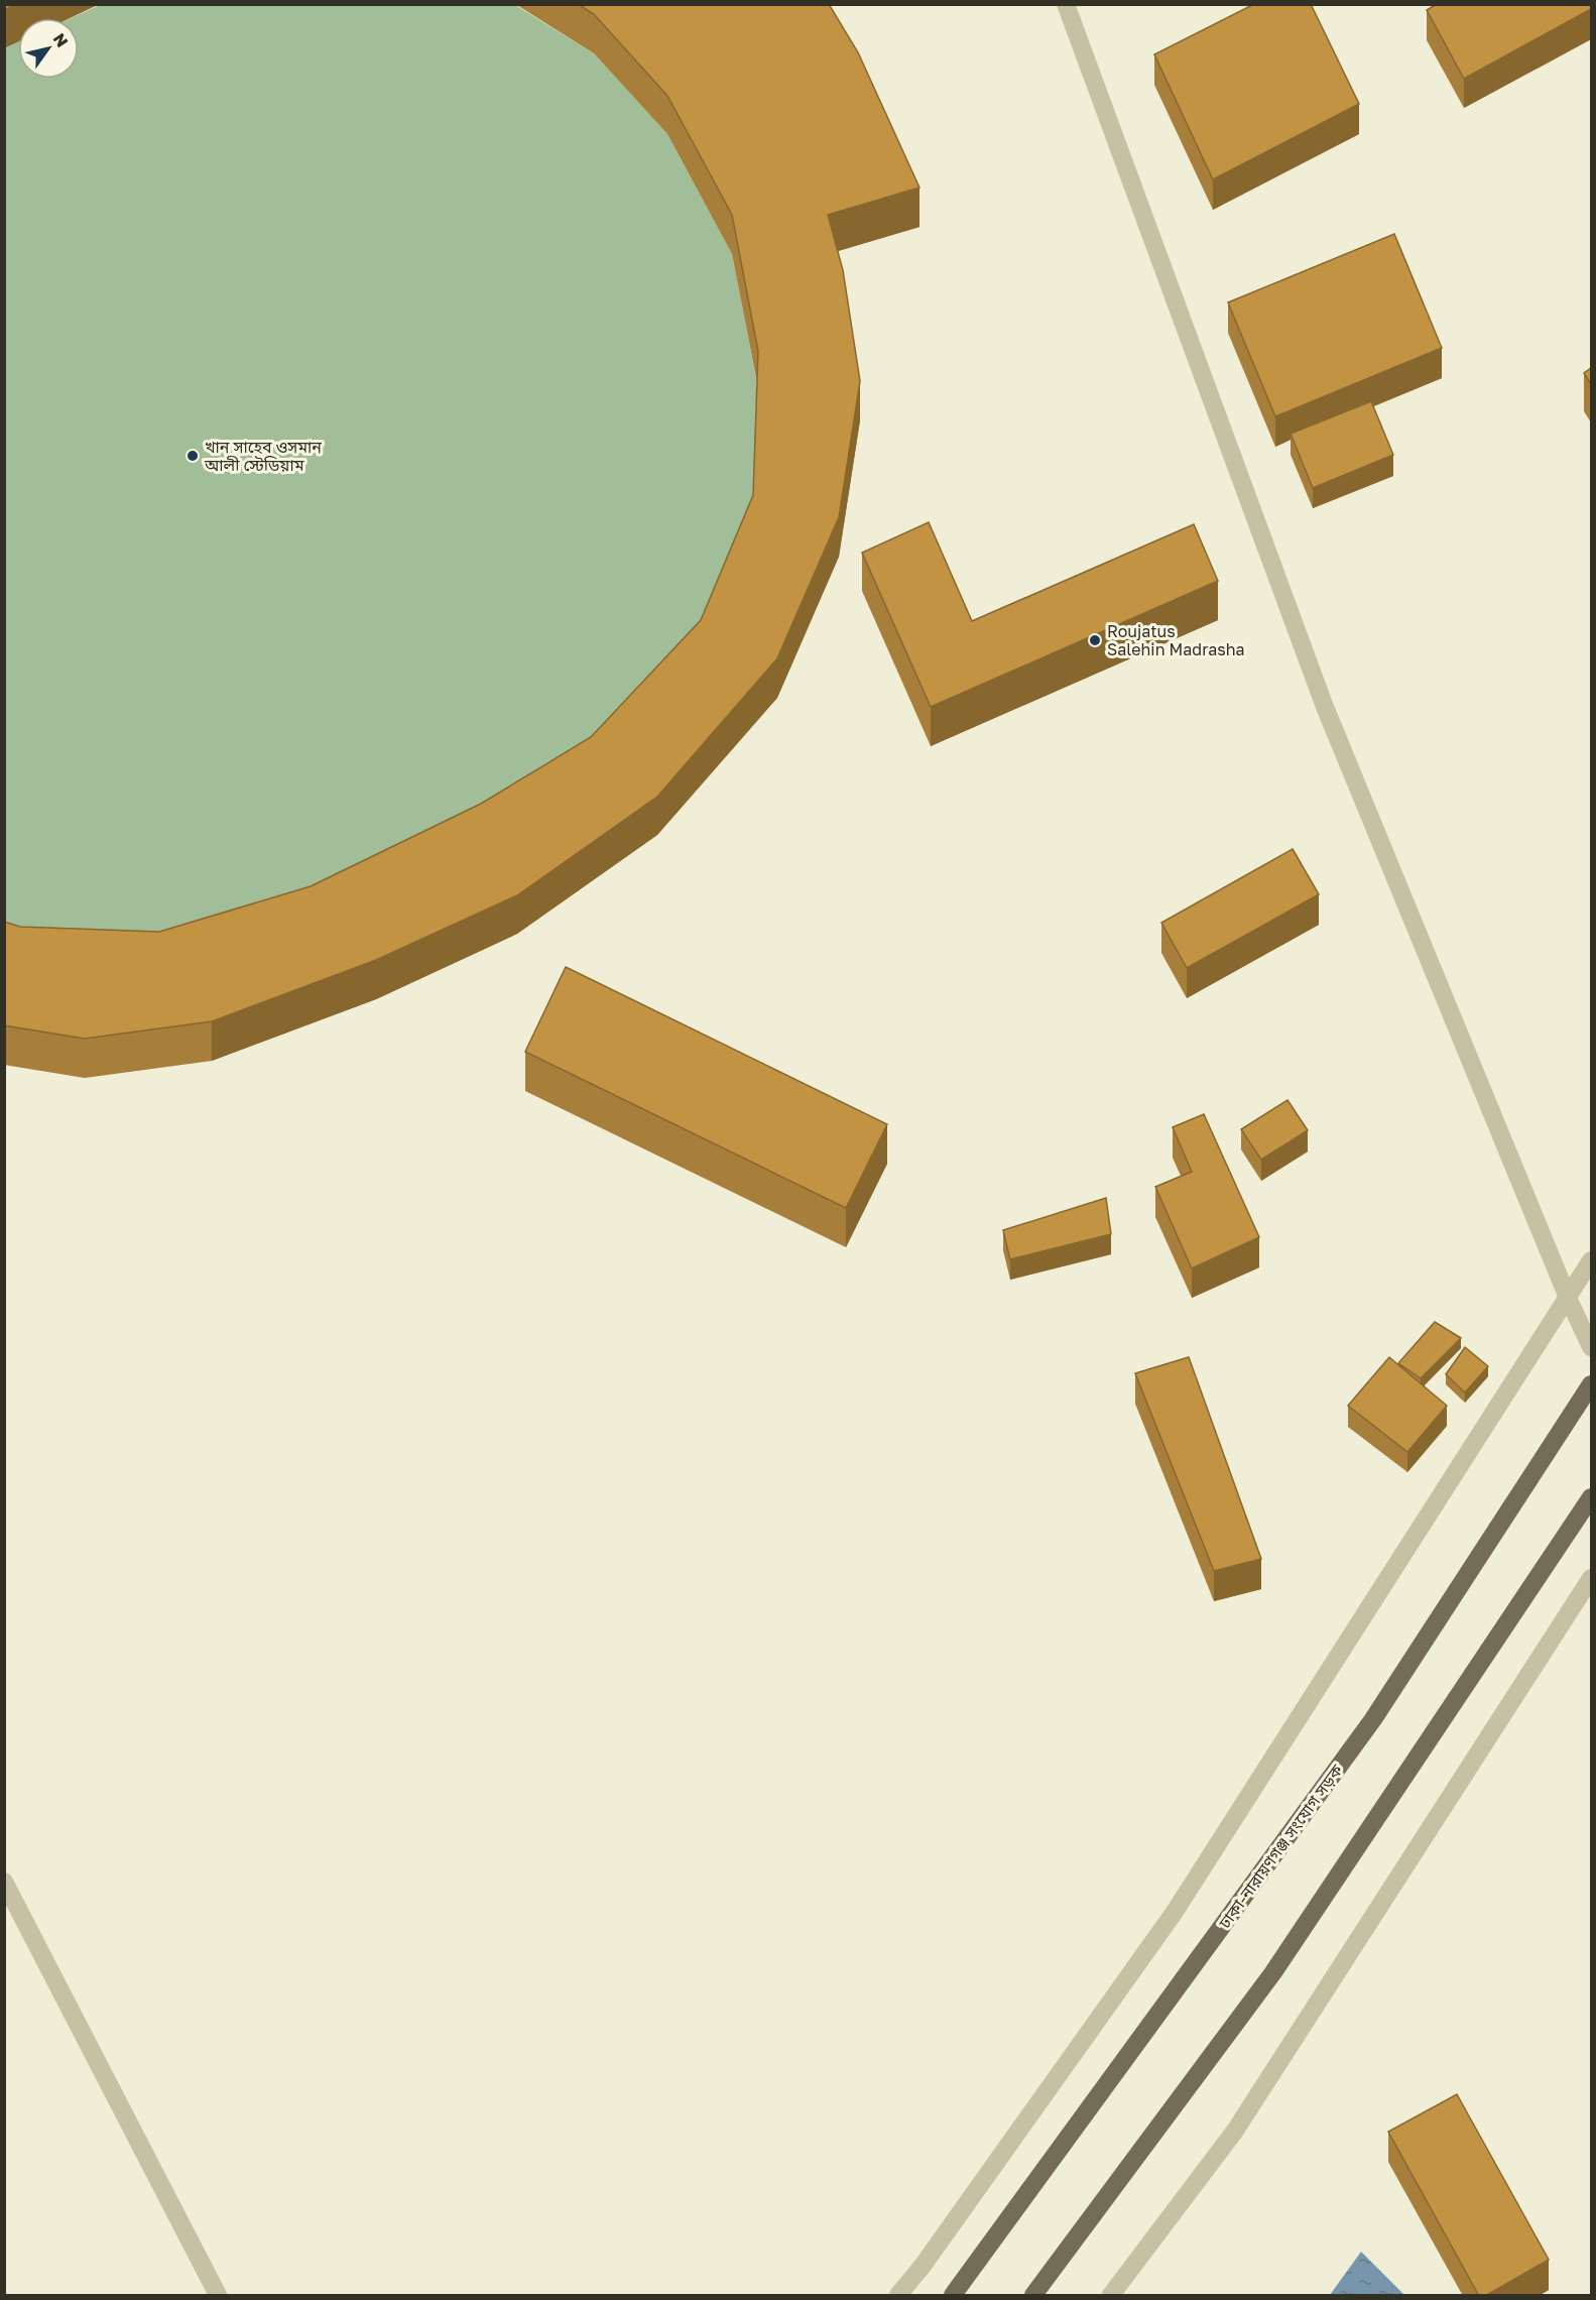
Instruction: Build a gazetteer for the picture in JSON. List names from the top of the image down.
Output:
{
  "streets": {
    "main road": ["ঢাকা-নারায়ণগঞ্জ সংযোগ সড়ক"]
  },
  "places": ["খান সাহেব ওসমান আলী স্টেডিয়াম", "Roujatus Salehin Madrasha"],
  "north": "top right"
}
